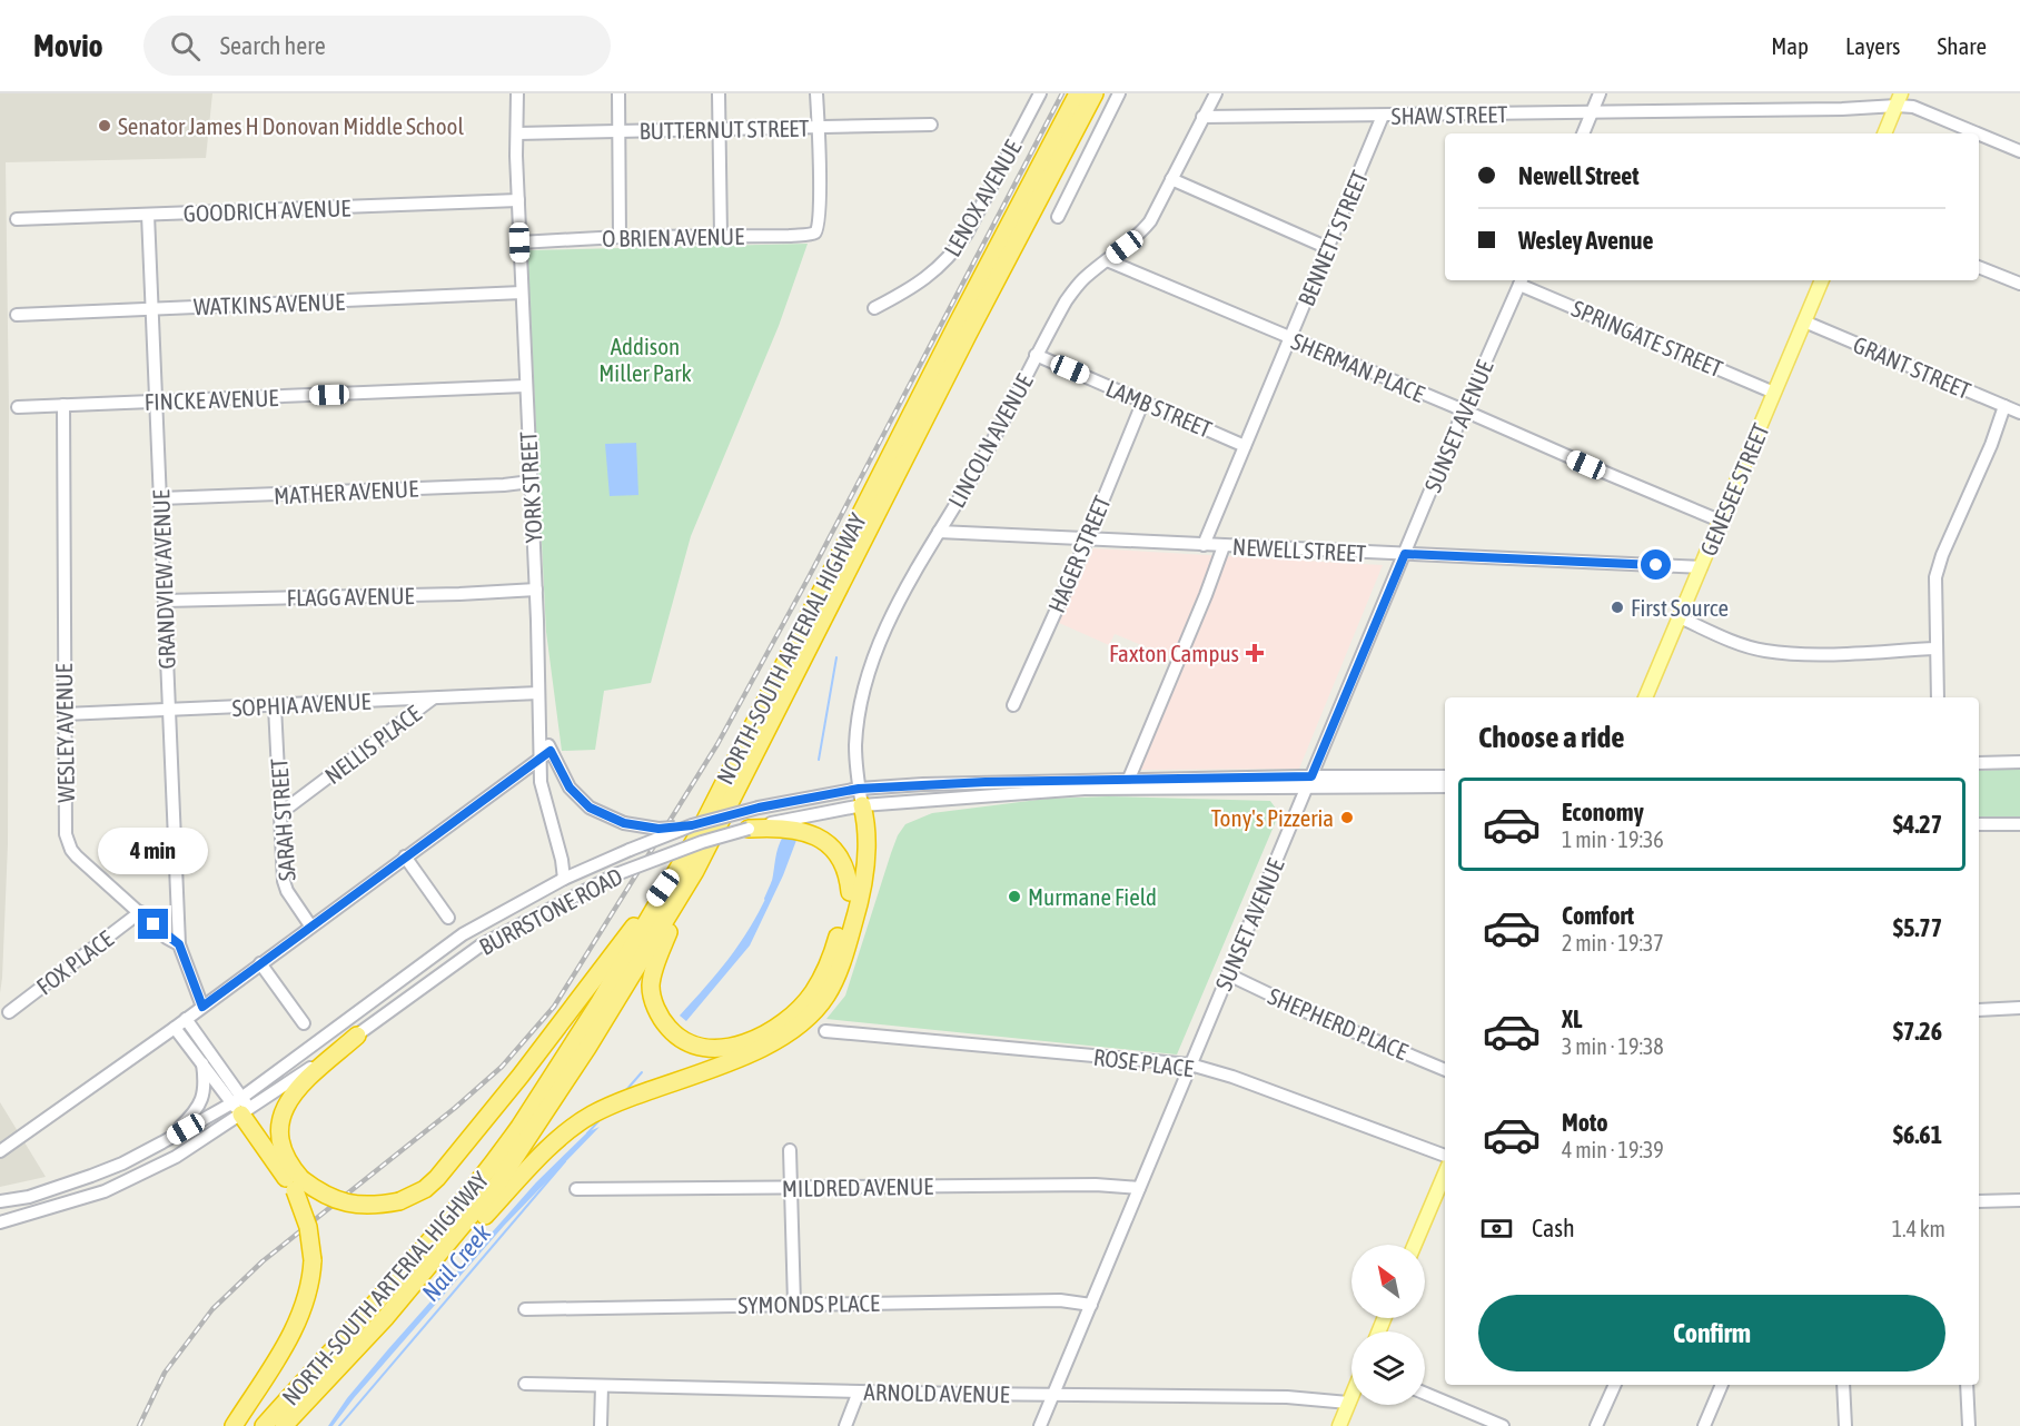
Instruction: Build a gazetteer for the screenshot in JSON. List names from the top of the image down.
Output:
{
  "streets": {
    "highway": ["NORTH-SOUTH ARTERIAL HIGHWAY"],
    "main road": ["GENESEE STREET"],
    "street": [
      "SHAW STREET",
      "BUTTERNUT STREET",
      "LENOX AVENUE",
      "GOODRICH AVENUE",
      "O BRIEN AVENUE",
      "BENNETT STREET",
      "WATKINS AVENUE",
      "SPRINGATE STREET",
      "SHERMAN PLACE",
      "GRANT STREET",
      "FINCKE AVENUE",
      "LAMB STREET",
      "SUNSET AVENUE",
      "LINCOLN AVENUE",
      "YORK STREET",
      "MATHER AVENUE",
      "NEWELL STREET",
      "HAGER STREET",
      "GRANDVIEW AVENUE",
      "FLAGG AVENUE",
      "SOPHIA AVENUE",
      "WESLEY AVENUE",
      "NELLIS PLACE",
      "SARAH STREET",
      "BURRSTONE ROAD",
      "FOX PLACE",
      "SHEPHERD PLACE",
      "ROSE PLACE",
      "MILDRED AVENUE",
      "SYMONDS PLACE",
      "ARNOLD AVENUE"
    ]
  },
  "crossings": [
    ["SHAW STREET", "BENNETT STREET"],
    ["SHAW STREET", "LINCOLN AVENUE"],
    ["BUTTERNUT STREET", "O BRIEN AVENUE"],
    ["BUTTERNUT STREET", "YORK STREET"],
    ["GOODRICH AVENUE", "YORK STREET"],
    ["GOODRICH AVENUE", "GRANDVIEW AVENUE"],
    ["O BRIEN AVENUE", "YORK STREET"],
    ["BENNETT STREET", "SHERMAN PLACE"],
    ["BENNETT STREET", "LAMB STREET"],
    ["BENNETT STREET", "NEWELL STREET"],
    ["WATKINS AVENUE", "YORK STREET"],
    ["WATKINS AVENUE", "GRANDVIEW AVENUE"],
    ["SPRINGATE STREET", "SUNSET AVENUE"],
    ["SPRINGATE STREET", "GENESEE STREET"],
    ["SHERMAN PLACE", "SUNSET AVENUE"],
    ["SHERMAN PLACE", "LINCOLN AVENUE"],
    ["SHERMAN PLACE", "GENESEE STREET"],
    ["GRANT STREET", "GENESEE STREET"],
    ["FINCKE AVENUE", "YORK STREET"],
    ["FINCKE AVENUE", "GRANDVIEW AVENUE"],
    ["FINCKE AVENUE", "WESLEY AVENUE"],
    ["LAMB STREET", "LINCOLN AVENUE"],
    ["LAMB STREET", "HAGER STREET"],
    ["SUNSET AVENUE", "NEWELL STREET"],
    ["SUNSET AVENUE", "BURRSTONE ROAD"],
    ["SUNSET AVENUE", "SHEPHERD PLACE"],
    ["SUNSET AVENUE", "ROSE PLACE"],
    ["SUNSET AVENUE", "MILDRED AVENUE"],
    ["SUNSET AVENUE", "SYMONDS PLACE"],
    ["SUNSET AVENUE", "ARNOLD AVENUE"],
    ["LINCOLN AVENUE", "NEWELL STREET"],
    ["LINCOLN AVENUE", "BURRSTONE ROAD"],
    ["YORK STREET", "MATHER AVENUE"],
    ["YORK STREET", "FLAGG AVENUE"],
    ["YORK STREET", "SOPHIA AVENUE"],
    ["GENESEE STREET", "NEWELL STREET"],
    ["MATHER AVENUE", "GRANDVIEW AVENUE"],
    ["NEWELL STREET", "HAGER STREET"],
    ["GRANDVIEW AVENUE", "FLAGG AVENUE"],
    ["GRANDVIEW AVENUE", "SOPHIA AVENUE"],
    ["GRANDVIEW AVENUE", "WESLEY AVENUE"],
    ["SOPHIA AVENUE", "WESLEY AVENUE"],
    ["SOPHIA AVENUE", "NELLIS PLACE"],
    ["SOPHIA AVENUE", "SARAH STREET"],
    ["WESLEY AVENUE", "FOX PLACE"],
    ["NELLIS PLACE", "SARAH STREET"]
  ],
  "water": ["Nail Creek"],
  "parks": ["Addison Miller Park"],
  "places": {
    "other": [
      "Senator James H Donovan Middle School",
      "First Source",
      "Tony's Pizzeria",
      "Murmane Field"
    ],
    "health": ["Faxton Campus"]
  },
  "north": "top left",
  "page": {
    "header": "Movio",
    "search": "Search here",
    "nav": ["Map", "Layers", "Share"],
    "banner": ["Newell Street", "Wesley Avenue"],
    "heading": "Choose a ride",
    "list": [
      {
        "name": "Economy",
        "note": "1 min · 19:36",
        "value": "$4.27"
      },
      {
        "name": "Comfort",
        "note": "2 min · 19:37",
        "value": "$5.77"
      },
      {
        "name": "XL",
        "note": "3 min · 19:38",
        "value": "$7.26"
      },
      {
        "name": "Moto",
        "note": "4 min · 19:39",
        "value": "$6.61"
      }
    ],
    "bubble": "4 min",
    "pay": ["Cash", "1.4 km"],
    "buttons": "Confirm"
  }
}
